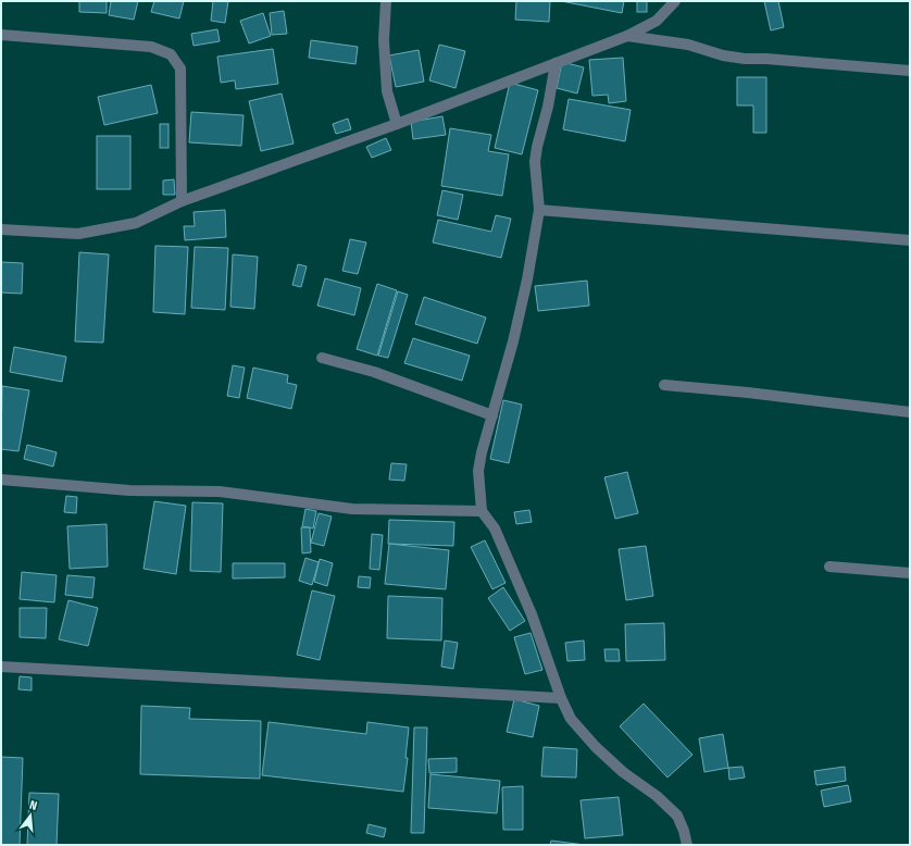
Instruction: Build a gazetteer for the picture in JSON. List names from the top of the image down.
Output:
{
  "north": "top"
}
